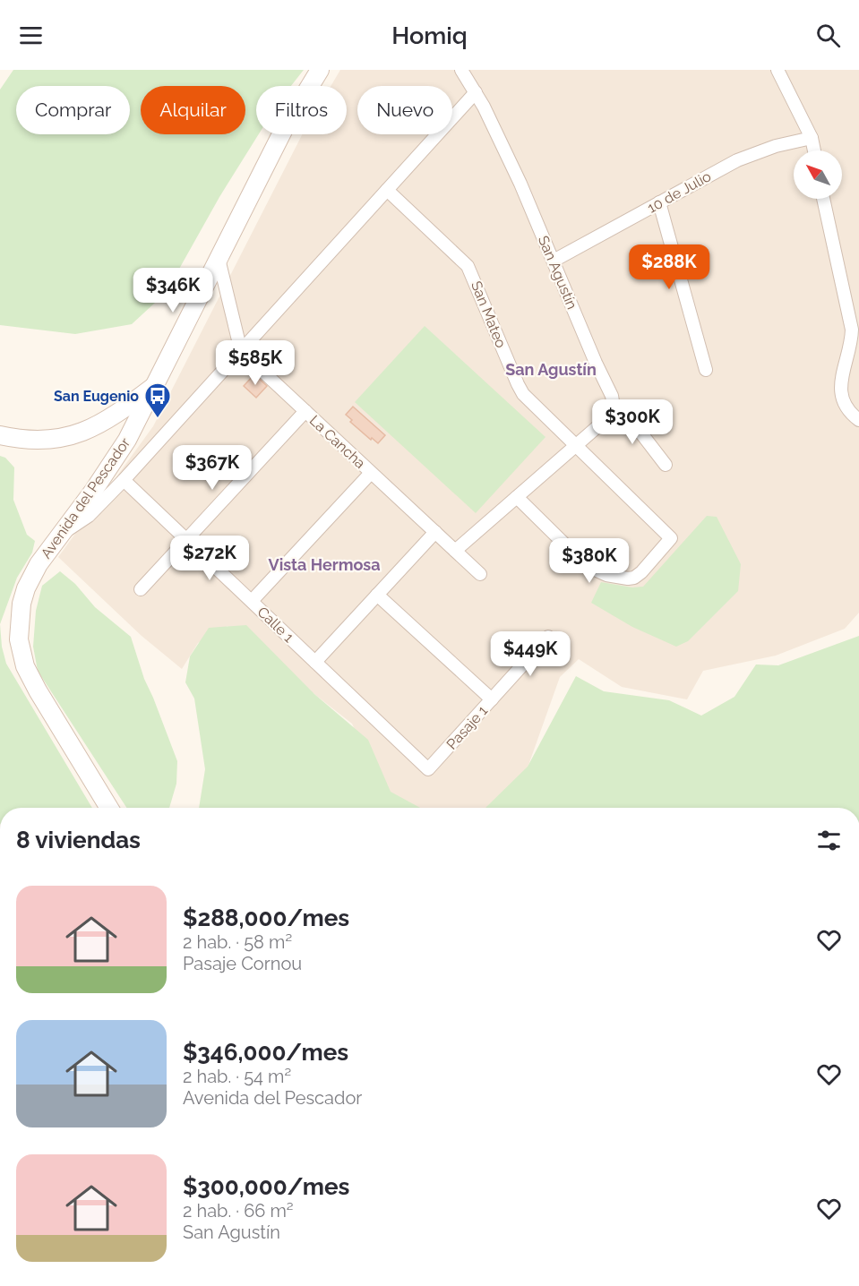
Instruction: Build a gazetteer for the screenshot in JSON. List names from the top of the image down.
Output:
{
  "streets": {
    "main road": ["Avenida del Pescador"],
    "street": [
      "10 de Julio",
      "San Agustín",
      "San Mateo",
      "La Cancha",
      "Calle 1",
      "Pasaje 1"
    ]
  },
  "crossings": [
    ["10 de Julio", "San Agustín"],
    ["Calle 1", "Pasaje 1"]
  ],
  "districts": ["San Agustín", "Vista Hermosa"],
  "places": {
    "bus stop": ["San Eugenio"]
  },
  "north": "top left",
  "page": {
    "header": "Homiq",
    "chip": [
      "Comprar",
      "Alquilar",
      "Filtros",
      "Nuevo"
    ],
    "price": [
      "$288K",
      "$346K",
      "$585K",
      "$300K",
      "$367K",
      "$272K",
      "$380K",
      "$449K"
    ],
    "heading": "8 viviendas",
    "list": [
      {
        "name": "$288,000/mes",
        "note": "2 hab. · 58 m² · Pasaje Cornou"
      },
      {
        "name": "$346,000/mes",
        "note": "2 hab. · 54 m² · Avenida del Pescador"
      },
      {
        "name": "$300,000/mes",
        "note": "2 hab. · 66 m² · San Agustín"
      }
    ]
  }
}
